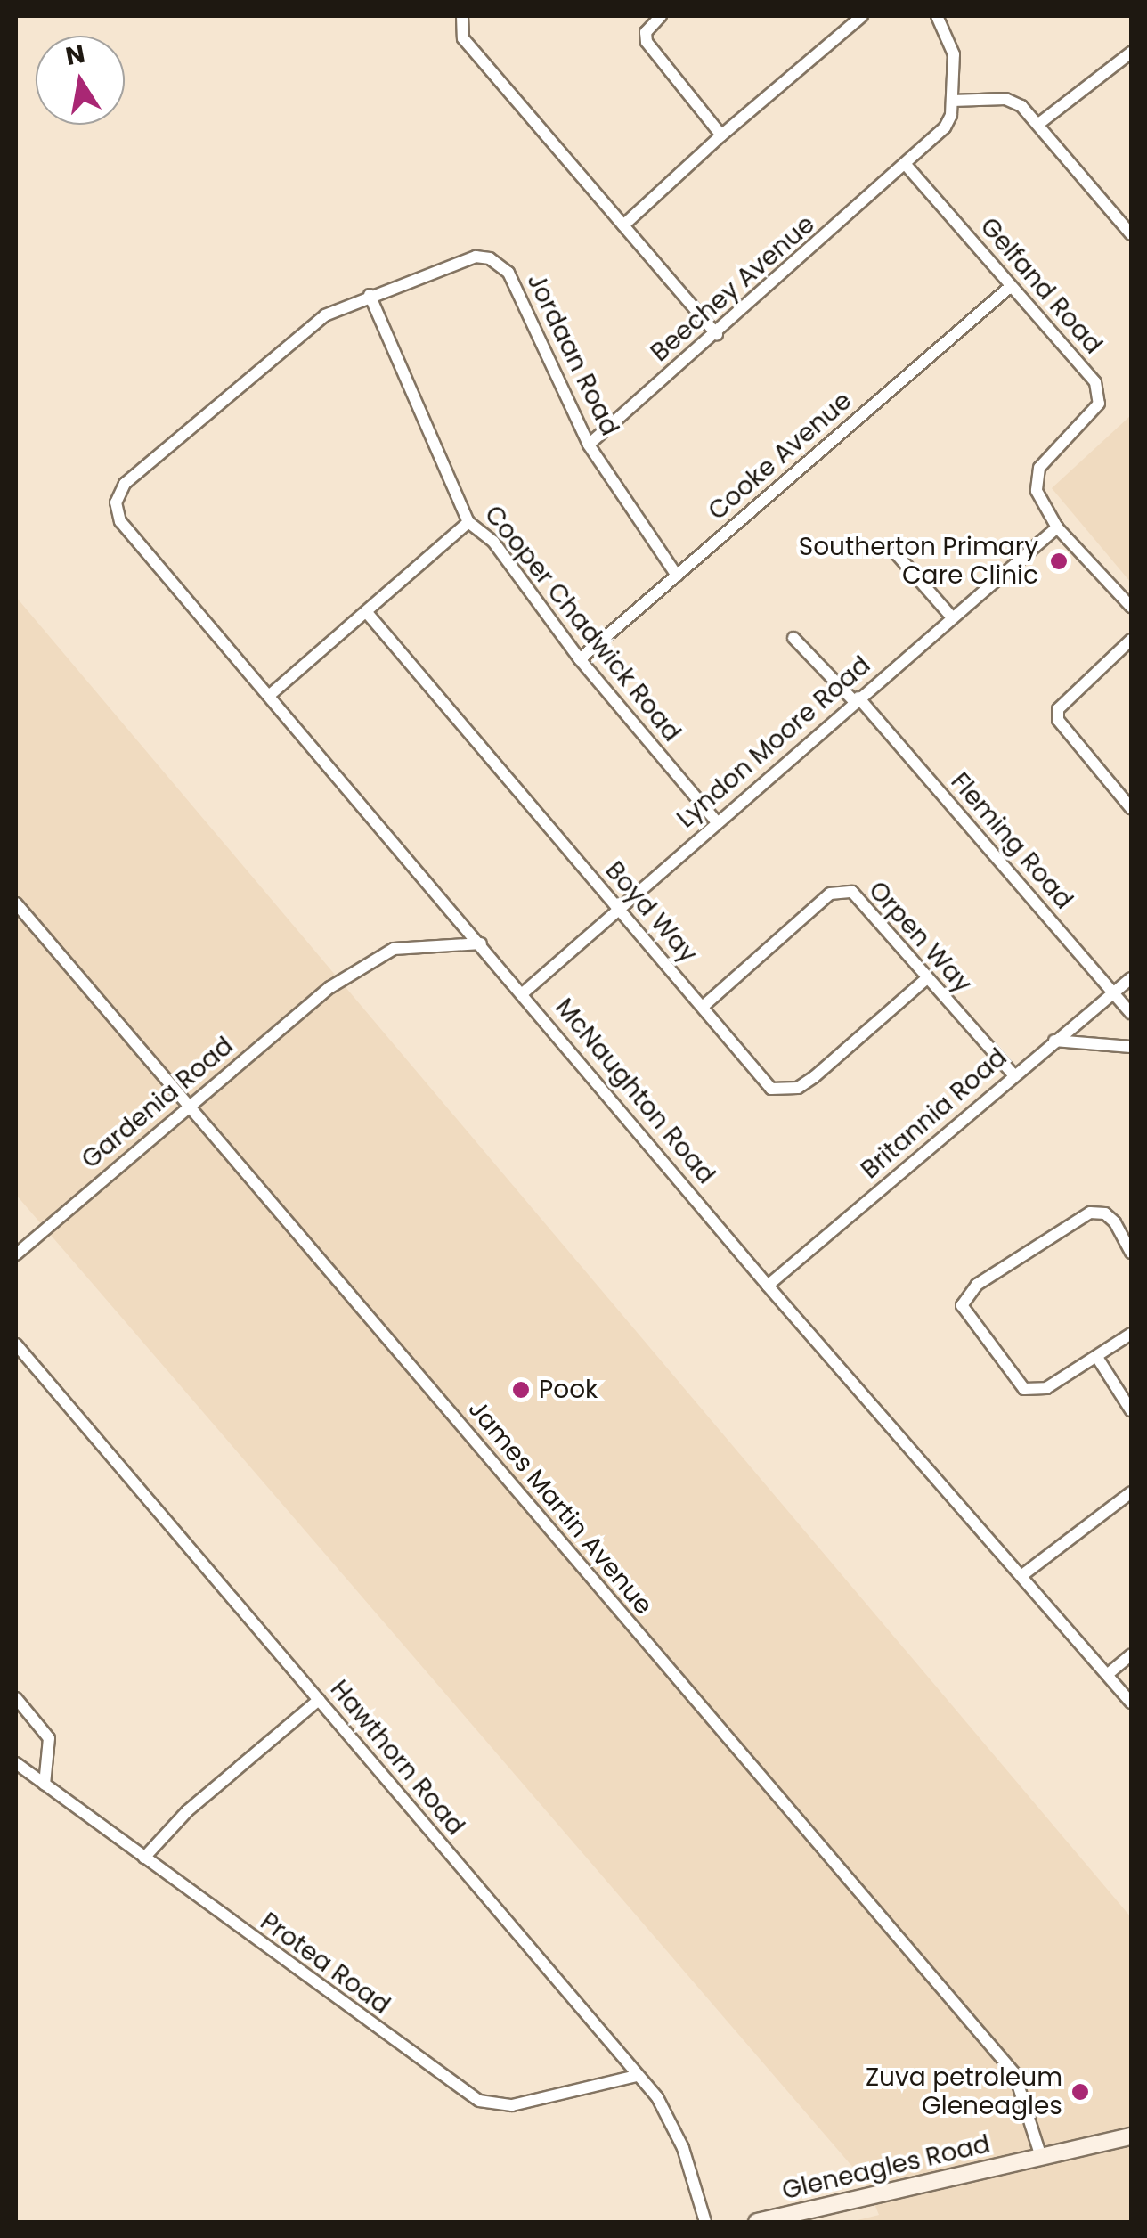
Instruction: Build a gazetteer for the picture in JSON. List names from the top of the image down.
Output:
{
  "streets": {
    "street": [
      "Gelfand Road",
      "Beechey Avenue",
      "Jordaan Road",
      "Cooke Avenue",
      "Cooper Chadwick Road",
      "Lyndon Moore Road",
      "Fleming Road",
      "Boyd Way",
      "Orpen Way",
      "McNaughton Road",
      "Gardenia Road",
      "Britannia Road",
      "James Martin Avenue",
      "Hawthorn Road",
      "Protea Road",
      "Gleneagles Road"
    ]
  },
  "crossings": [
    ["Gelfand Road", "Beechey Avenue"],
    ["Gelfand Road", "Cooke Avenue"],
    ["Gelfand Road", "Lyndon Moore Road"],
    ["Beechey Avenue", "Jordaan Road"],
    ["Jordaan Road", "Cooke Avenue"],
    ["Jordaan Road", "Cooper Chadwick Road"],
    ["Jordaan Road", "McNaughton Road"],
    ["Cooke Avenue", "Cooper Chadwick Road"],
    ["Cooper Chadwick Road", "Lyndon Moore Road"],
    ["Cooper Chadwick Road", "McNaughton Road"],
    ["Lyndon Moore Road", "Fleming Road"],
    ["Lyndon Moore Road", "Boyd Way"],
    ["Lyndon Moore Road", "McNaughton Road"],
    ["Fleming Road", "Britannia Road"],
    ["Boyd Way", "Orpen Way"],
    ["Orpen Way", "Britannia Road"],
    ["McNaughton Road", "Gardenia Road"],
    ["McNaughton Road", "Britannia Road"],
    ["Gardenia Road", "James Martin Avenue"],
    ["James Martin Avenue", "Gleneagles Road"],
    ["Hawthorn Road", "Protea Road"]
  ],
  "places": ["Southerton Primary Care Clinic", "Pook", "Zuva petroleum Gleneagles"],
  "north": "top"
}
